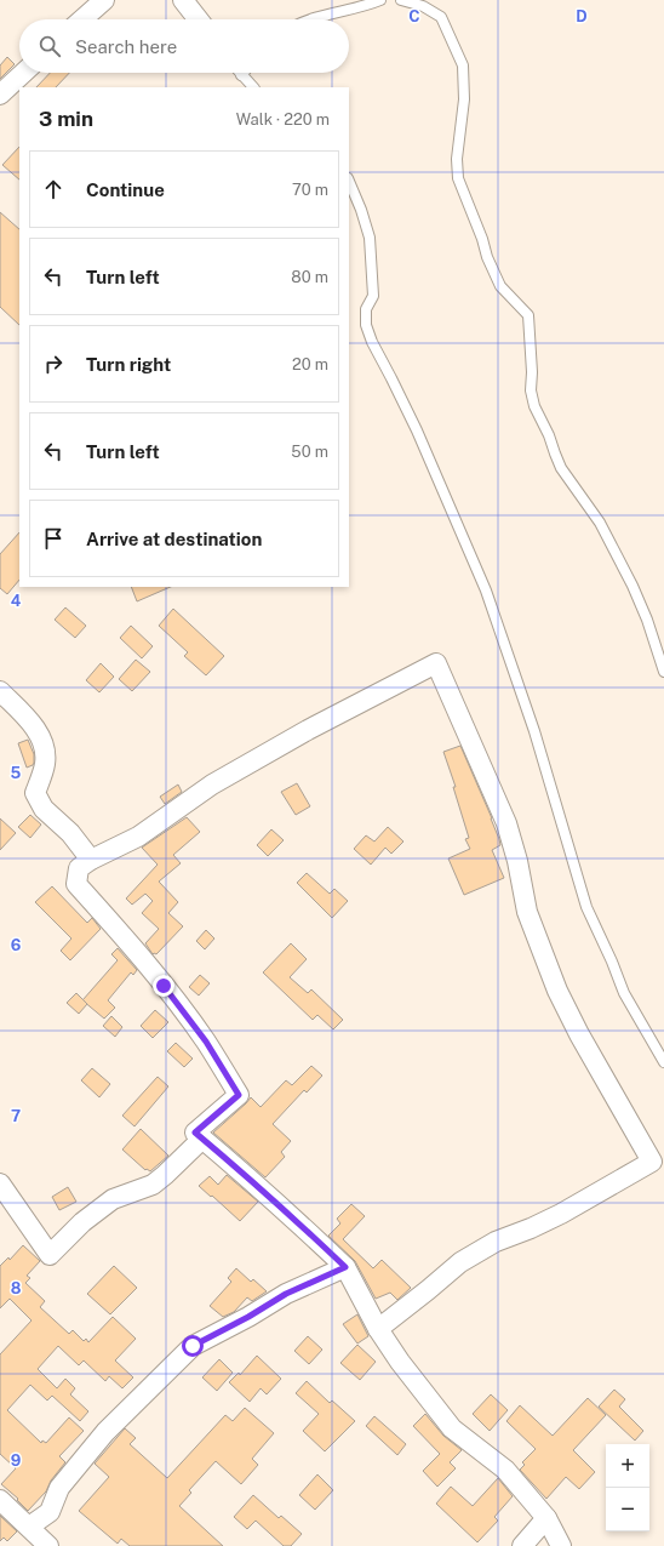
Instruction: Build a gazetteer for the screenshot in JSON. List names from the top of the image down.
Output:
{
  "page": {
    "search": "Search here",
    "heading": ["3 min", "Walk · 220 m"],
    "list": [
      ["Continue", "70 m"],
      ["Turn left", "80 m"],
      ["Turn right", "20 m"],
      ["Turn left", "50 m"],
      "Arrive at destination"
    ],
    "map_buttons": ["+", "−"]
  },
  "grid": {
    "columns": ["C", "D"],
    "rows": [
      "4",
      "5",
      "6",
      "7",
      "8",
      "9"
    ]
  }
}
